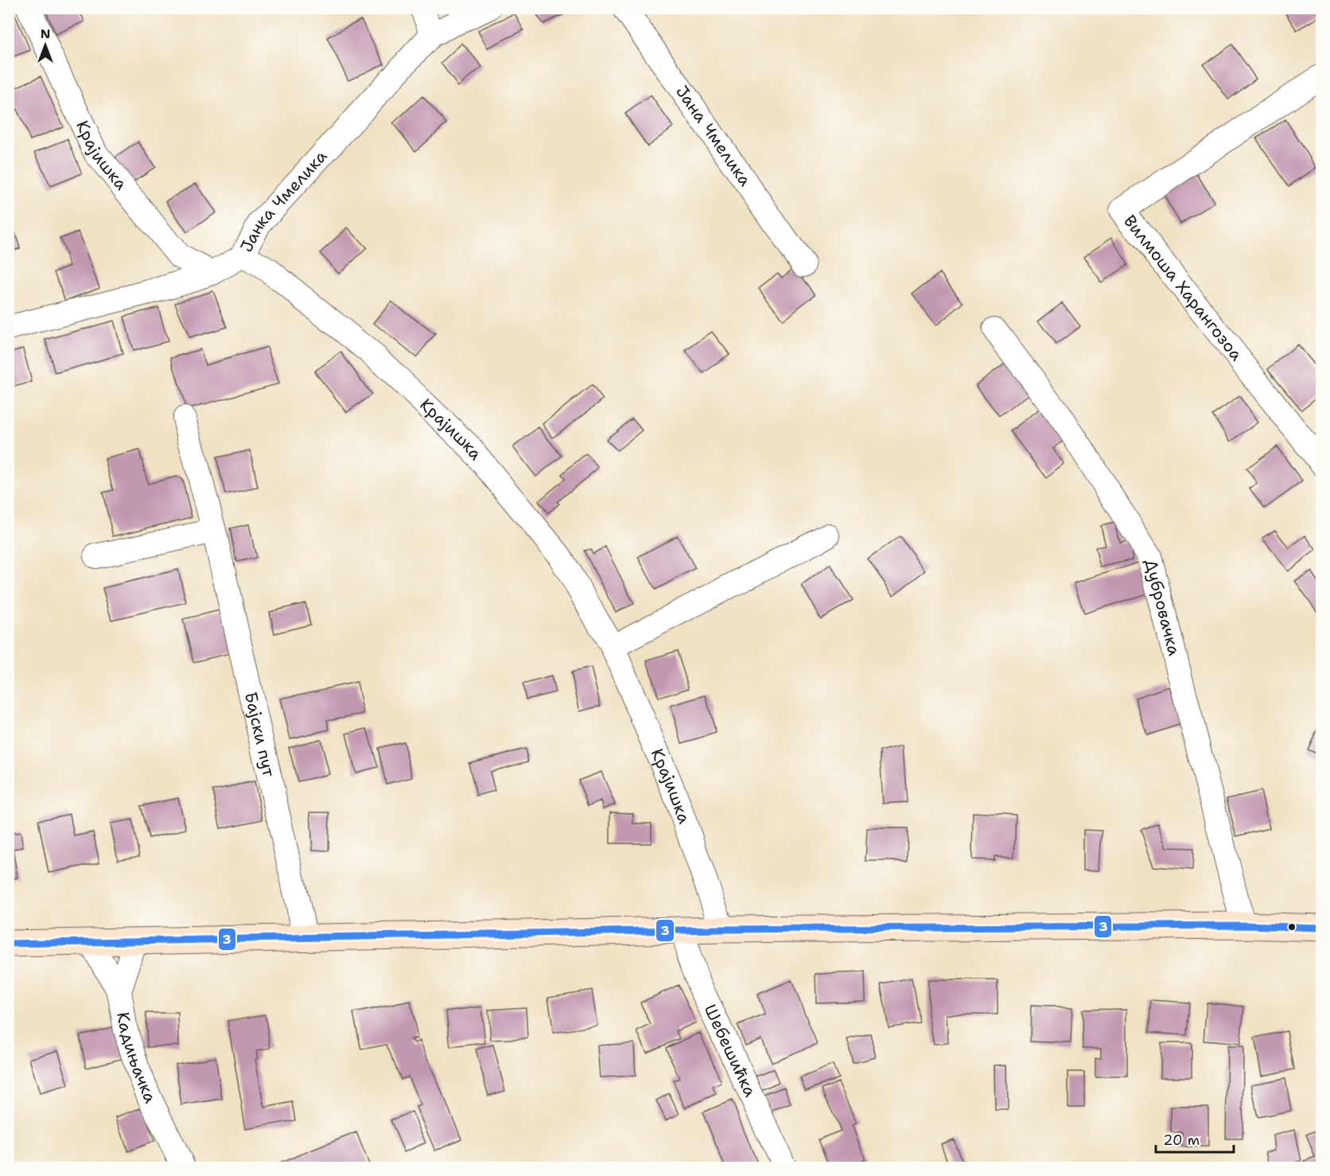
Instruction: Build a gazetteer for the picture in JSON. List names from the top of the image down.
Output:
{
  "streets": {
    "street": [
      "Јана Чмелика",
      "Крајишка",
      "Јанка Чмелика",
      "Вилмоша Харангозоа",
      "Дубровачка",
      "Бајски пут",
      "Шебешићка",
      "Кадињачка"
    ]
  },
  "crossings": [
    ["Крајишка", "Јанка Чмелика"]
  ],
  "lines": ["transit line 3"],
  "scale_bar": "20 m",
  "north": "top"
}
